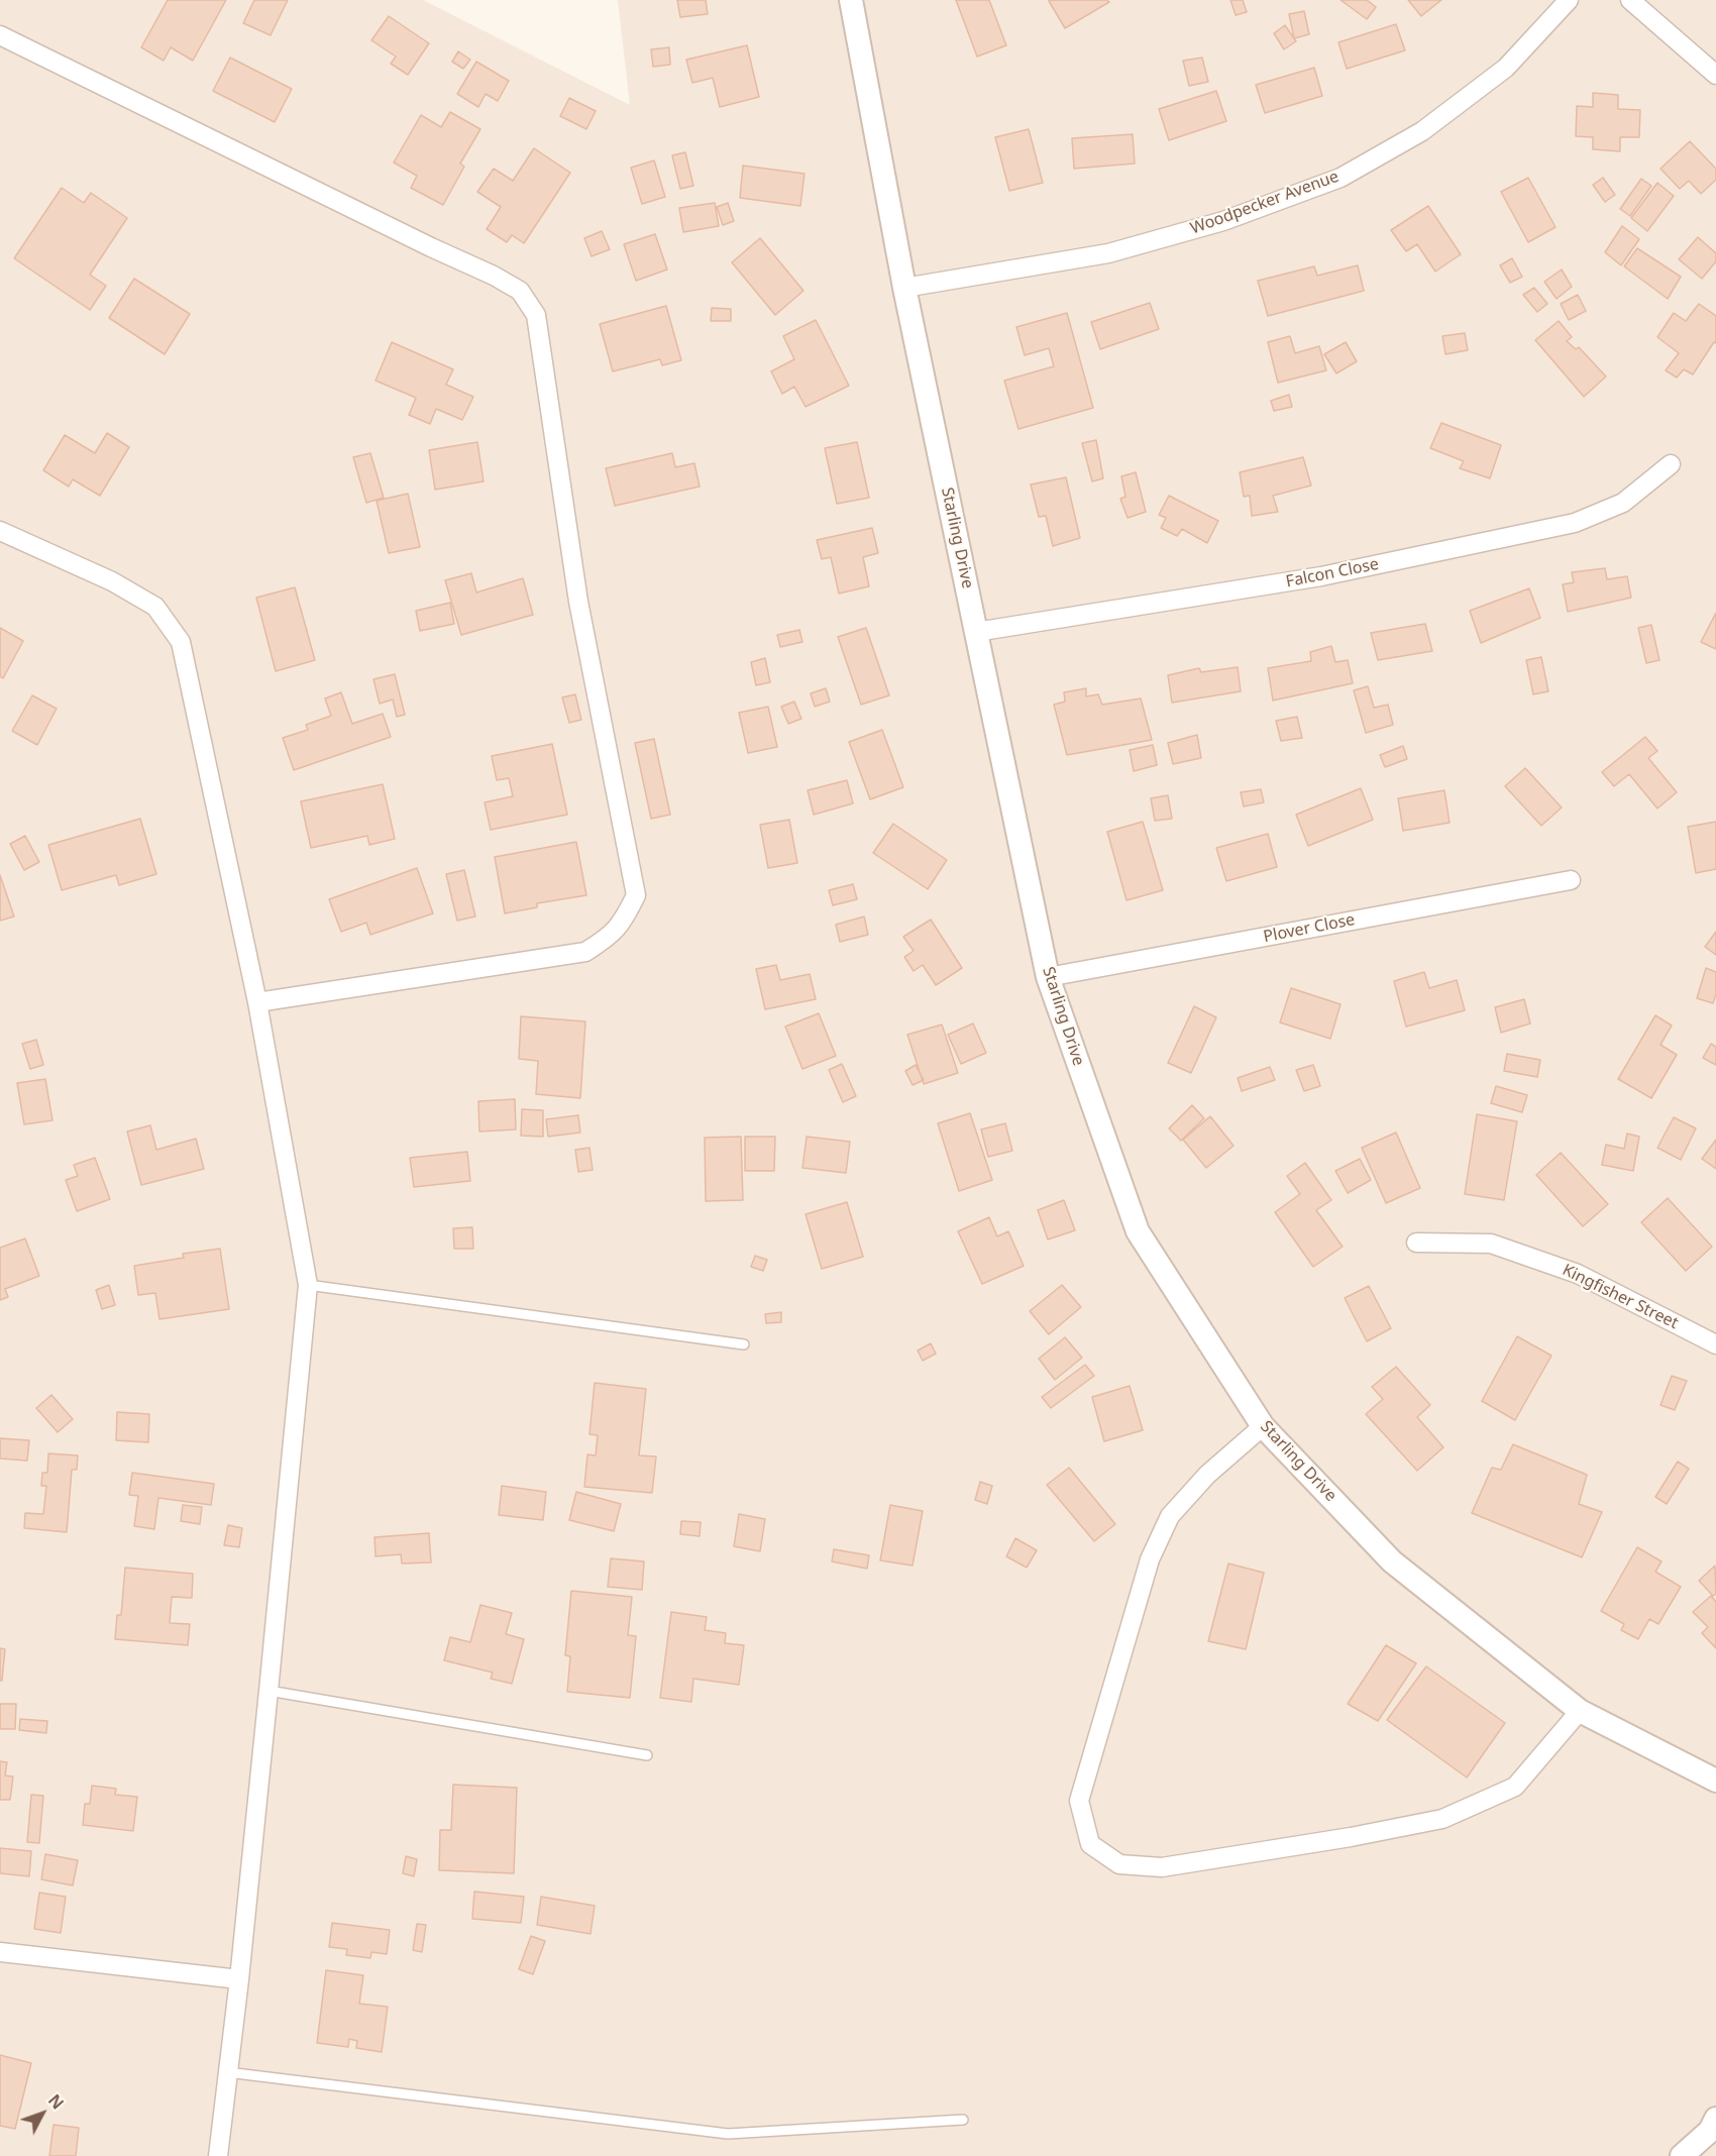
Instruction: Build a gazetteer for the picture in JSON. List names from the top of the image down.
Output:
{
  "streets": {
    "street": [
      "Woodpecker Avenue",
      "Starling Drive",
      "Falcon Close",
      "Plover Close",
      "Kingfisher Street"
    ]
  },
  "crossings": [
    ["Woodpecker Avenue", "Starling Drive"],
    ["Starling Drive", "Falcon Close"],
    ["Starling Drive", "Plover Close"]
  ],
  "north": "top right"
}
